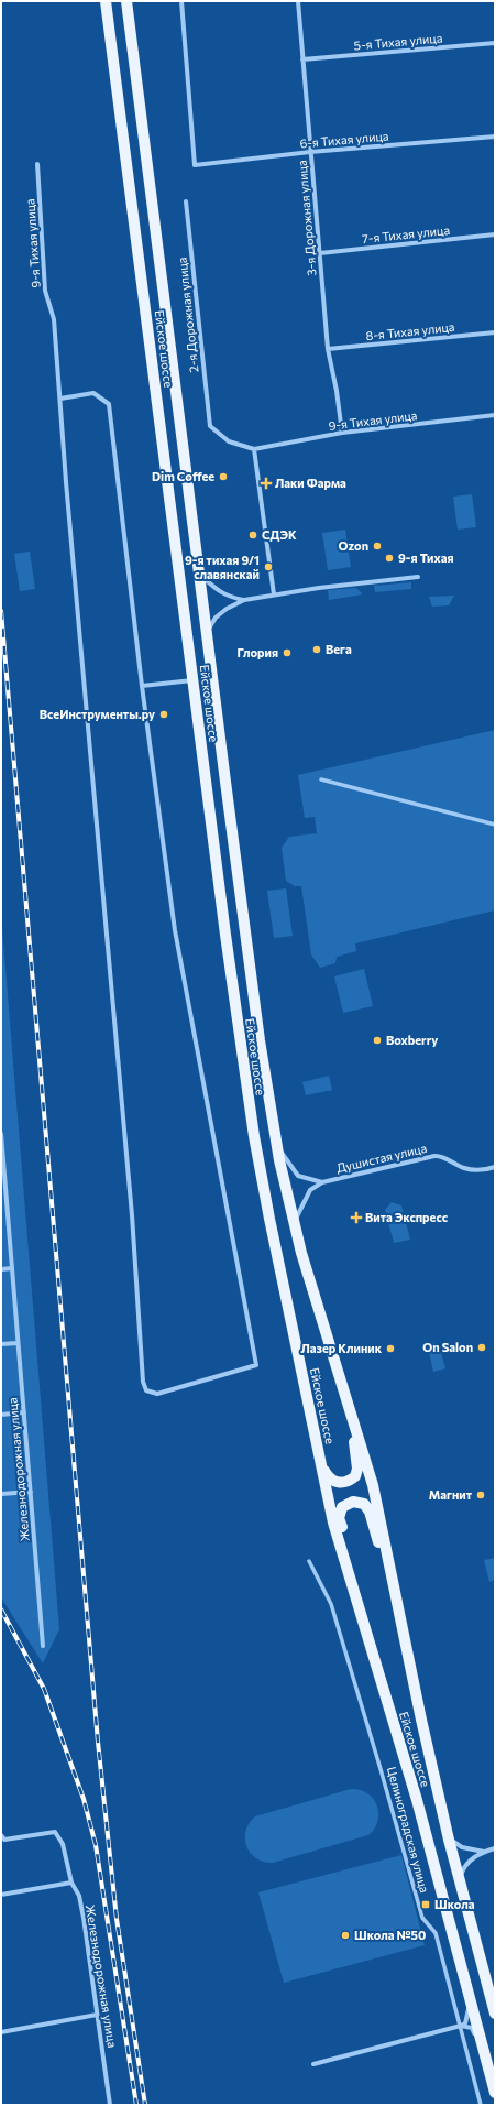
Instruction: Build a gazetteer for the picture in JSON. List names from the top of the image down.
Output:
{
  "streets": {
    "main road": ["Ейское шоссе"],
    "street": [
      "5-я Тихая улица",
      "6-я Тихая улица",
      "3-я Дорожная улица",
      "7-я Тихая улица",
      "9-я Тихая улица",
      "2-я Дорожная улица",
      "8-я Тихая улица",
      "Душистая улица",
      "Железнодорожная улица",
      "Целиноградская улица"
    ]
  },
  "crossings": [
    ["5-я Тихая улица", "3-я Дорожная улица"],
    ["6-я Тихая улица", "3-я Дорожная улица"],
    ["3-я Дорожная улица", "7-я Тихая улица"],
    ["3-я Дорожная улица", "9-я Тихая улица"],
    ["3-я Дорожная улица", "8-я Тихая улица"],
    ["9-я Тихая улица", "2-я Дорожная улица"]
  ],
  "places": {
    "other": [
      "Dim Coffee",
      "СДЭК",
      "Ozon",
      "9-я Тихая",
      "9-я тихая 9/1 славянскай",
      "Вега",
      "Глория",
      "ВсеИнструменты.ру",
      "Boxberry",
      "On Salon",
      "Лазер Клиник",
      "Магнит",
      "Школа №50"
    ],
    "health": ["Лаки Фарма", "Вита Экспресс"],
    "transit": ["Школа"]
  }
}
